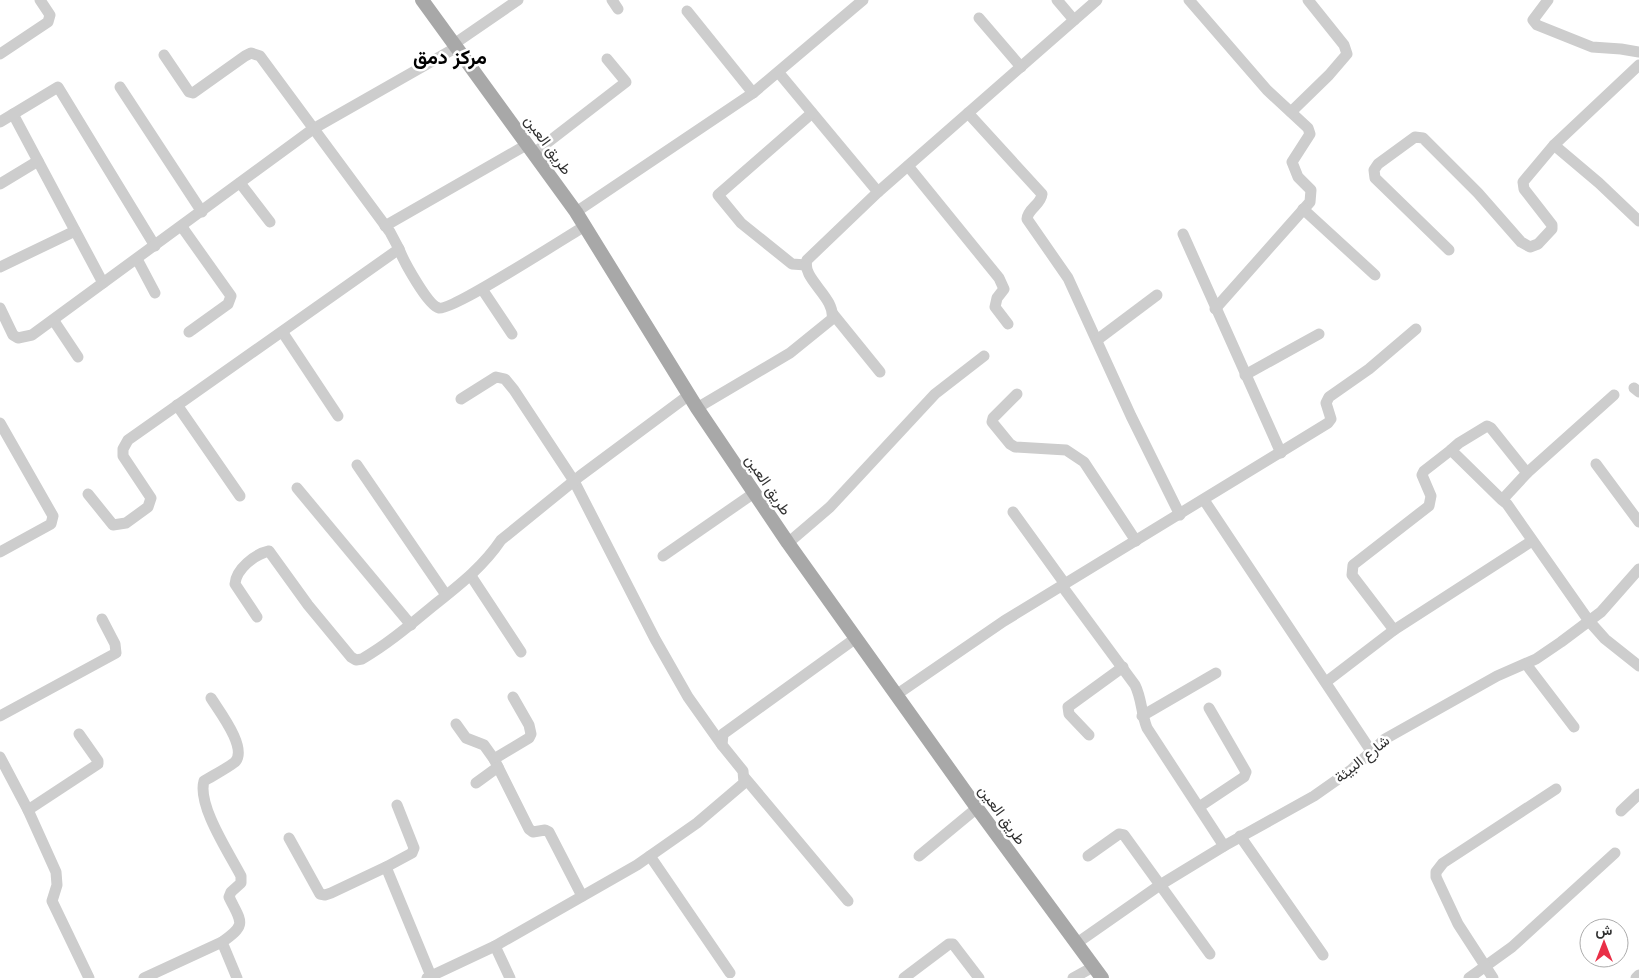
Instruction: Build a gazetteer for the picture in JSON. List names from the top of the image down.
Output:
{
  "streets": {
    "main road": ["طريق العين"],
    "street": ["شارع البيئة"]
  },
  "crossings": [
    ["طريق العين", "شارع البيئة"]
  ],
  "districts": ["مركز دمق"],
  "north": "top"
}
